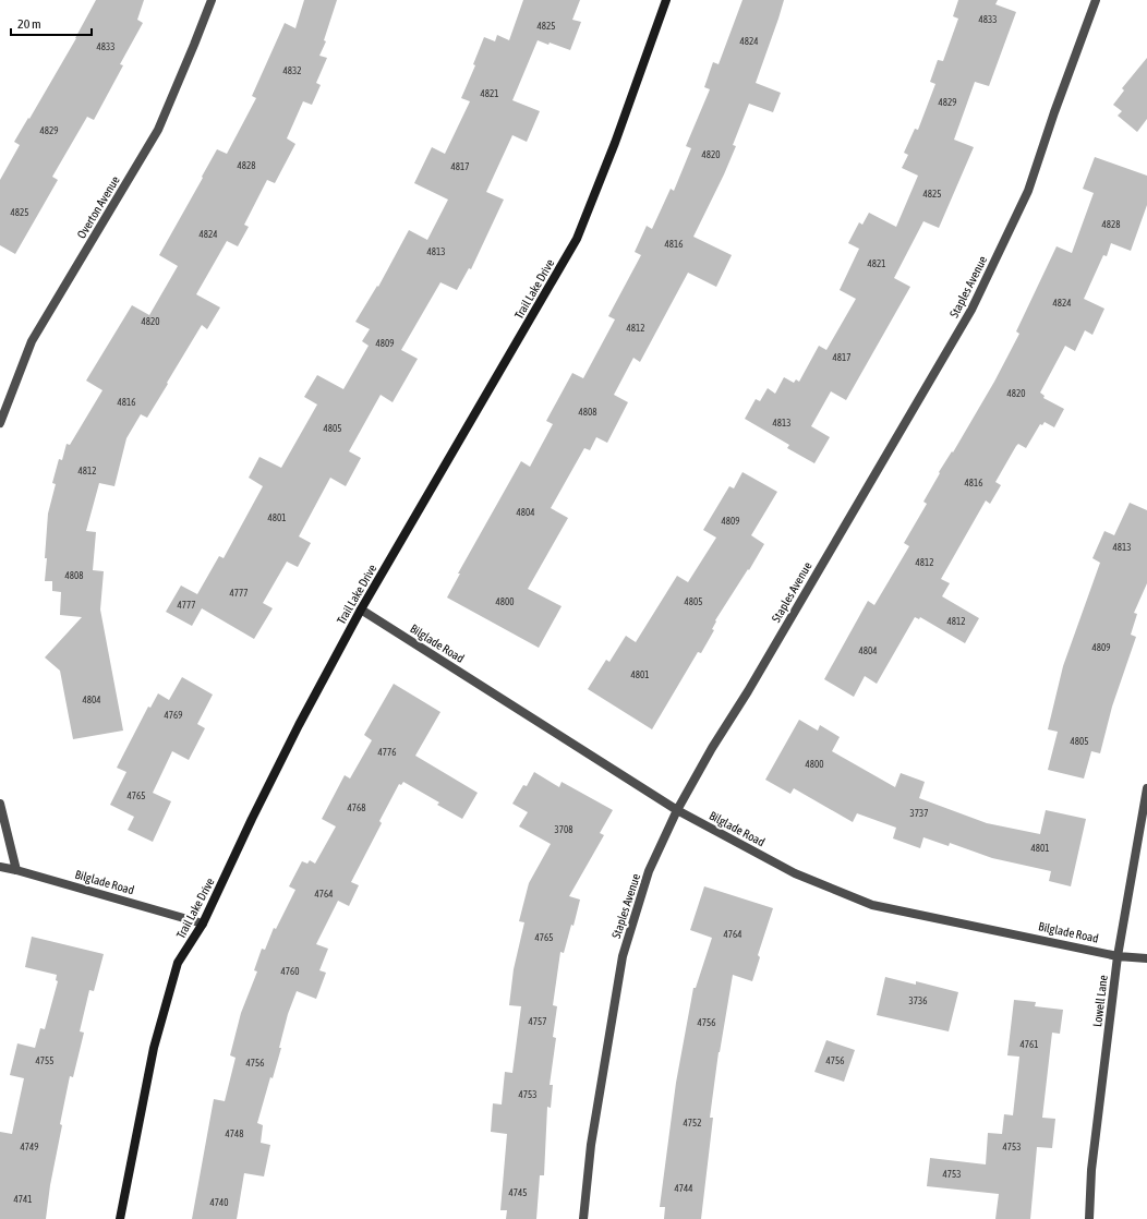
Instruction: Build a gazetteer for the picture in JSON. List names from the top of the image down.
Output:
{
  "streets": {
    "street": [
      "Overton Avenue",
      "Staples Avenue",
      "Trail Lake Drive",
      "Bilglade Road",
      "Lowell Lane"
    ]
  },
  "crossings": [
    ["Staples Avenue", "Bilglade Road"],
    ["Trail Lake Drive", "Bilglade Road"],
    ["Bilglade Road", "Lowell Lane"]
  ],
  "house_numbers": [
    "4833",
    "4825",
    "4824",
    "4833",
    "4832",
    "4821",
    "4829",
    "4829",
    "4820",
    "4828",
    "4817",
    "4825",
    "4825",
    "4828",
    "4824",
    "4816",
    "4813",
    "4821",
    "4824",
    "4820",
    "4812",
    "4809",
    "4817",
    "4820",
    "4816",
    "4808",
    "4813",
    "4805",
    "4812",
    "4816",
    "4804",
    "4801",
    "4809",
    "4813",
    "4812",
    "4808",
    "4777",
    "4800",
    "4805",
    "4777",
    "4812",
    "4809",
    "4804",
    "4801",
    "4804",
    "4769",
    "4805",
    "4776",
    "4800",
    "4765",
    "4768",
    "3737",
    "3708",
    "4801",
    "4764",
    "4764",
    "4765",
    "4760",
    "3736",
    "4757",
    "4756",
    "4761",
    "4755",
    "4756",
    "4756",
    "4753",
    "4752",
    "4748",
    "4749",
    "4753",
    "4753",
    "4744",
    "4745",
    "4741",
    "4740"
  ],
  "scale_bar": "20 m"
}
